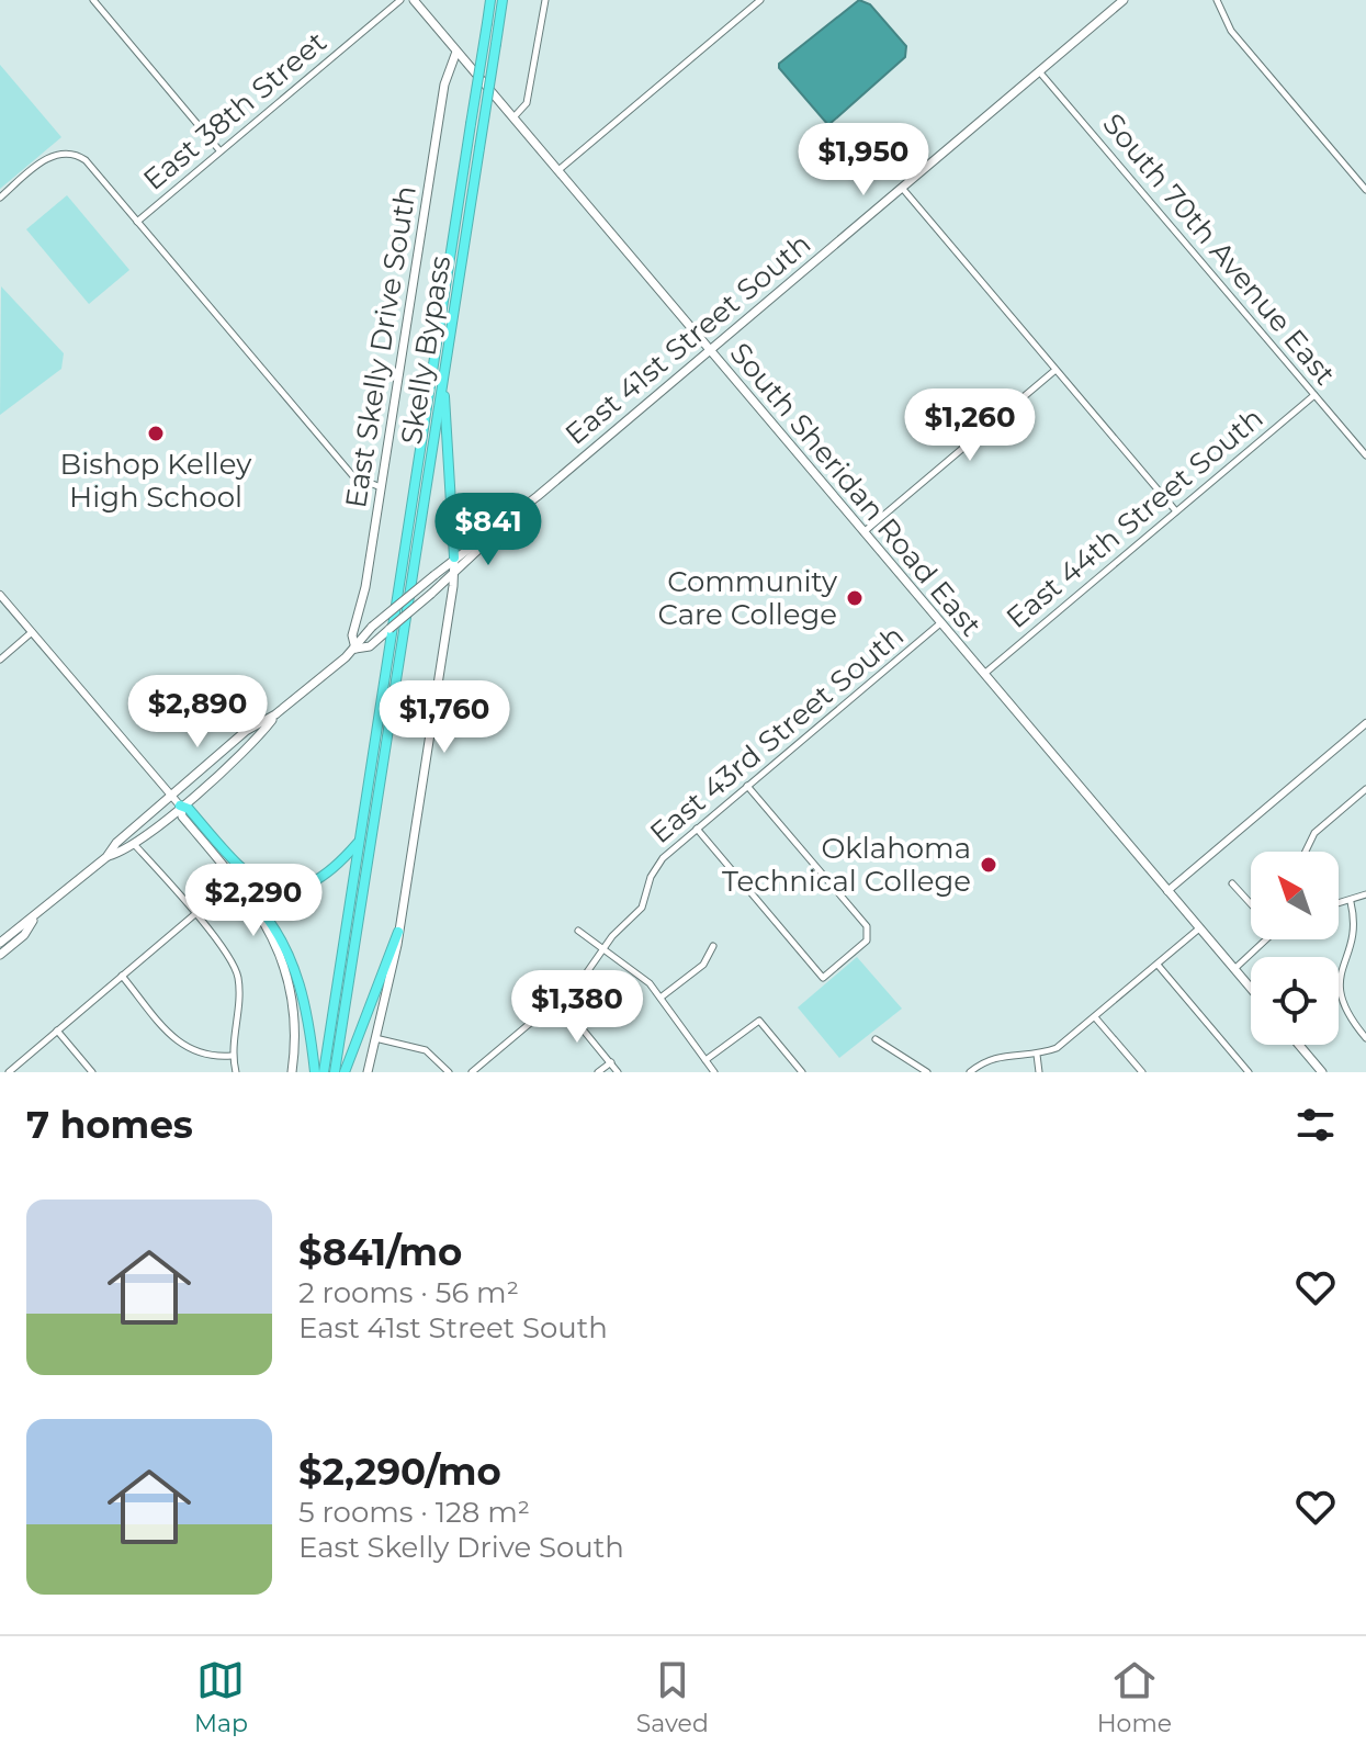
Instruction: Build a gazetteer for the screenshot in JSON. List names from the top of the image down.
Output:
{
  "streets": {
    "highway": ["Skelly Bypass"],
    "main road": ["East 41st Street South", "East Skelly Drive South", "South Sheridan Road East"],
    "street": [
      "East 38th Street",
      "South 70th Avenue East",
      "East 44th Street South",
      "East 43rd Street South"
    ]
  },
  "crossings": [
    ["South 70th Avenue East", "East 41st Street South"],
    ["South 70th Avenue East", "East 44th Street South"],
    ["East 41st Street South", "East Skelly Drive South"],
    ["East 41st Street South", "South Sheridan Road East"],
    ["East Skelly Drive South", "South Sheridan Road East"],
    ["South Sheridan Road East", "East 44th Street South"],
    ["South Sheridan Road East", "East 43rd Street South"]
  ],
  "places": ["Bishop Kelley High School", "Community Care College", "Oklahoma Technical College"],
  "north": "top left",
  "page": {
    "price": [
      "$1,950",
      "$1,260",
      "$841",
      "$2,890",
      "$1,760",
      "$2,290",
      "$1,380"
    ],
    "heading": "7 homes",
    "list": [
      {
        "name": "$841/mo",
        "note": "2 rooms · 56 m² · East 41st Street South"
      },
      {
        "name": "$2,290/mo",
        "note": "5 rooms · 128 m² · East Skelly Drive South"
      }
    ],
    "tabs": ["Map", "Saved", "Home"]
  }
}
